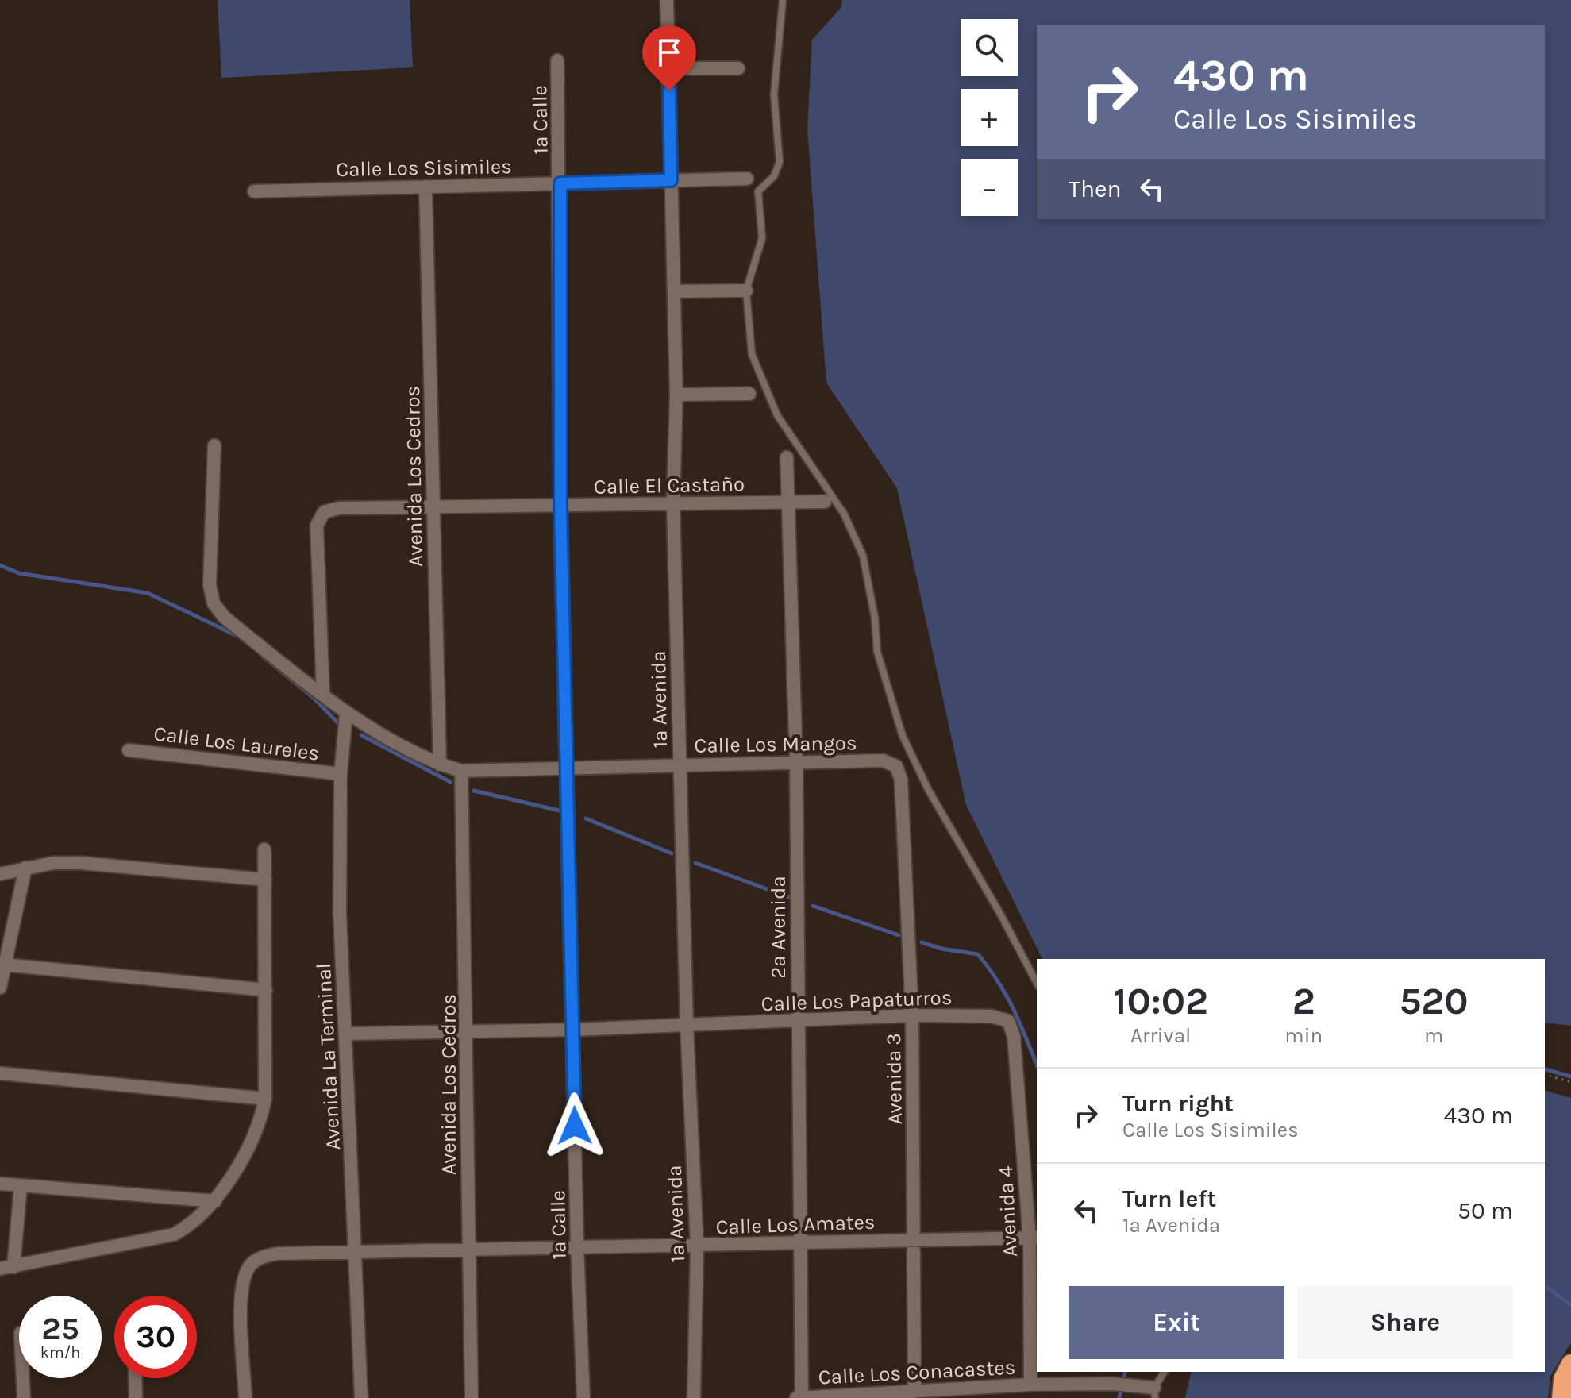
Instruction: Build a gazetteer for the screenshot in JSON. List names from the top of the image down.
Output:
{
  "streets": {
    "street": [
      "1a Calle",
      "Calle Los Sisimiles",
      "Avenida Los Cedros",
      "Calle El Castaño",
      "1a Avenida",
      "Calle Los Laureles",
      "Calle Los Mangos",
      "2a Avenida",
      "Calle Los Papaturros",
      "Avenida La Terminal",
      "Avenida 3",
      "Avenida 4",
      "Calle Los Amates",
      "Calle Los Conacastes"
    ]
  },
  "crossings": [
    ["1a Calle", "Calle Los Sisimiles"],
    ["1a Calle", "Calle El Castaño"],
    ["1a Calle", "Calle Los Mangos"],
    ["1a Calle", "Calle Los Papaturros"],
    ["1a Calle", "Calle Los Amates"],
    ["Calle Los Sisimiles", "Avenida Los Cedros"],
    ["Calle Los Sisimiles", "1a Avenida"],
    ["Avenida Los Cedros", "Calle El Castaño"],
    ["Avenida Los Cedros", "Calle Los Mangos"],
    ["Avenida Los Cedros", "Calle Los Papaturros"],
    ["Avenida Los Cedros", "Calle Los Amates"],
    ["Calle El Castaño", "1a Avenida"],
    ["Calle El Castaño", "Calle Los Mangos"],
    ["Calle El Castaño", "2a Avenida"],
    ["1a Avenida", "Calle Los Mangos"],
    ["1a Avenida", "Calle Los Papaturros"],
    ["1a Avenida", "Calle Los Amates"],
    ["Calle Los Laureles", "Avenida La Terminal"],
    ["Calle Los Mangos", "2a Avenida"],
    ["Calle Los Mangos", "Avenida La Terminal"],
    ["Calle Los Mangos", "Avenida 3"],
    ["2a Avenida", "Calle Los Papaturros"],
    ["2a Avenida", "Calle Los Amates"],
    ["2a Avenida", "Calle Los Conacastes"],
    ["Calle Los Papaturros", "Avenida La Terminal"],
    ["Calle Los Papaturros", "Avenida 3"],
    ["Calle Los Papaturros", "Avenida 4"],
    ["Avenida La Terminal", "Calle Los Amates"],
    ["Avenida 3", "Calle Los Amates"],
    ["Avenida 3", "Calle Los Conacastes"],
    ["Avenida 4", "Calle Los Amates"],
    ["Avenida 4", "Calle Los Conacastes"]
  ],
  "page": {
    "map_buttons": ["+", "−"],
    "turn": ["430 m", "Calle Los Sisimiles"],
    "then": "Then",
    "eta": [
      "10:02",
      "Arrival",
      "2",
      "min",
      "520",
      "m"
    ],
    "list": [
      {
        "name": "Turn right",
        "note": "Calle Los Sisimiles",
        "value": "430 m"
      },
      {
        "name": "Turn left",
        "note": "1a Avenida",
        "value": "50 m"
      }
    ],
    "buttons": ["Exit", "Share"],
    "speed": "25 km/h",
    "limit": "30"
  }
}
